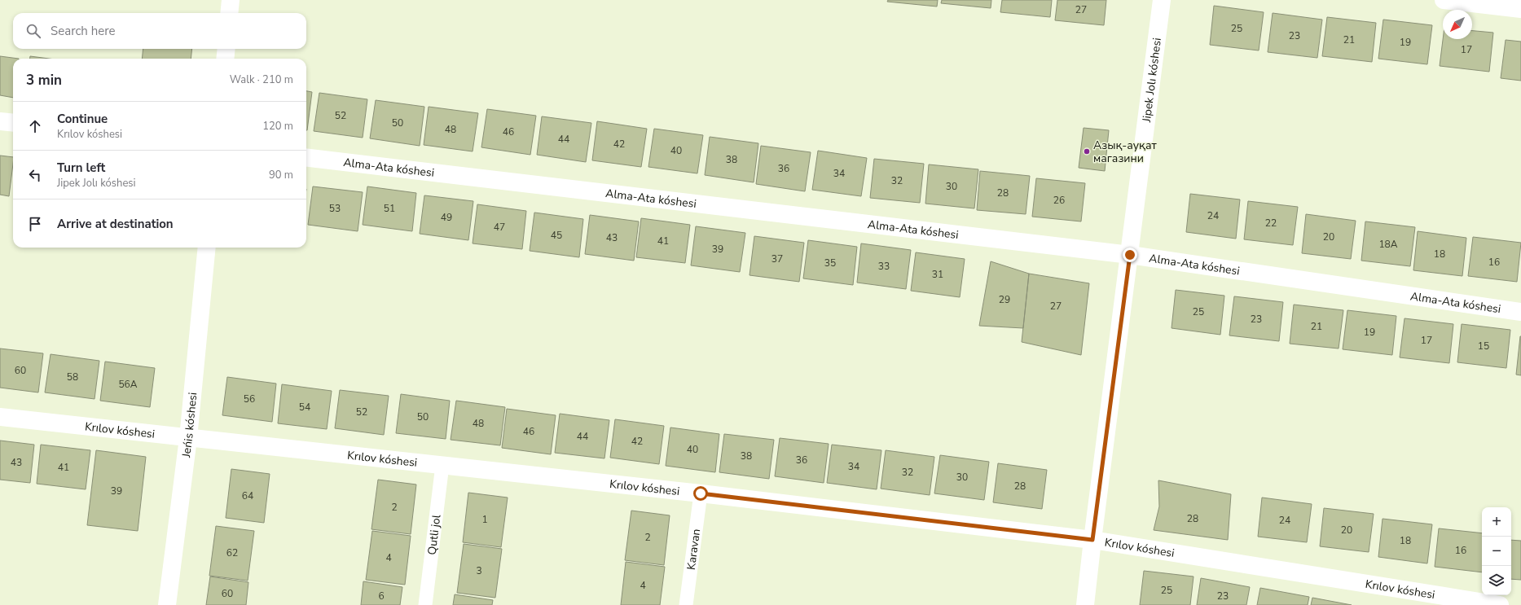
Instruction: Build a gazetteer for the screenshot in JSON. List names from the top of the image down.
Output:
{
  "streets": {
    "street": [
      "Jipek Jolı kóshesi",
      "Alma-Ata kóshesi",
      "Jeńis kóshesi",
      "Krılov kóshesi"
    ],
    "lane": ["Qutli jol", "Karavan"]
  },
  "crossings": [
    ["Jipek Jolı kóshesi", "Alma-Ata kóshesi"],
    ["Jipek Jolı kóshesi", "Krılov kóshesi"],
    ["Jeńis kóshesi", "Krılov kóshesi"],
    ["Krılov kóshesi", "Qutli jol"],
    ["Krılov kóshesi", "Karavan"]
  ],
  "places": ["Азық-ауқат магазини"],
  "house_numbers": [
    "27",
    "25",
    "23",
    "21",
    "19",
    "17",
    "52",
    "50",
    "48",
    "46",
    "44",
    "42",
    "40",
    "38",
    "36",
    "34",
    "32",
    "30",
    "28",
    "26",
    "53",
    "51",
    "24",
    "49",
    "22",
    "47",
    "45",
    "20",
    "43",
    "41",
    "18A",
    "39",
    "18",
    "37",
    "16",
    "35",
    "33",
    "31",
    "29",
    "27",
    "25",
    "23",
    "21",
    "19",
    "17",
    "15",
    "60",
    "58",
    "56A",
    "56",
    "54",
    "52",
    "50",
    "48",
    "46",
    "44",
    "42",
    "40",
    "38",
    "36",
    "43",
    "34",
    "41",
    "32",
    "30",
    "28",
    "39",
    "64",
    "2",
    "28",
    "1",
    "24",
    "20",
    "2",
    "18",
    "16",
    "62",
    "4",
    "3",
    "4",
    "25",
    "60",
    "6",
    "23"
  ],
  "north": "bottom left",
  "page": {
    "search": "Search here",
    "heading": ["3 min", "Walk · 210 m"],
    "list": [
      ["Continue", "Krılov kóshesi", "120 m"],
      ["Turn left", "Jipek Jolı kóshesi", "90 m"],
      "Arrive at destination"
    ],
    "map_buttons": ["+", "−"]
  }
}
